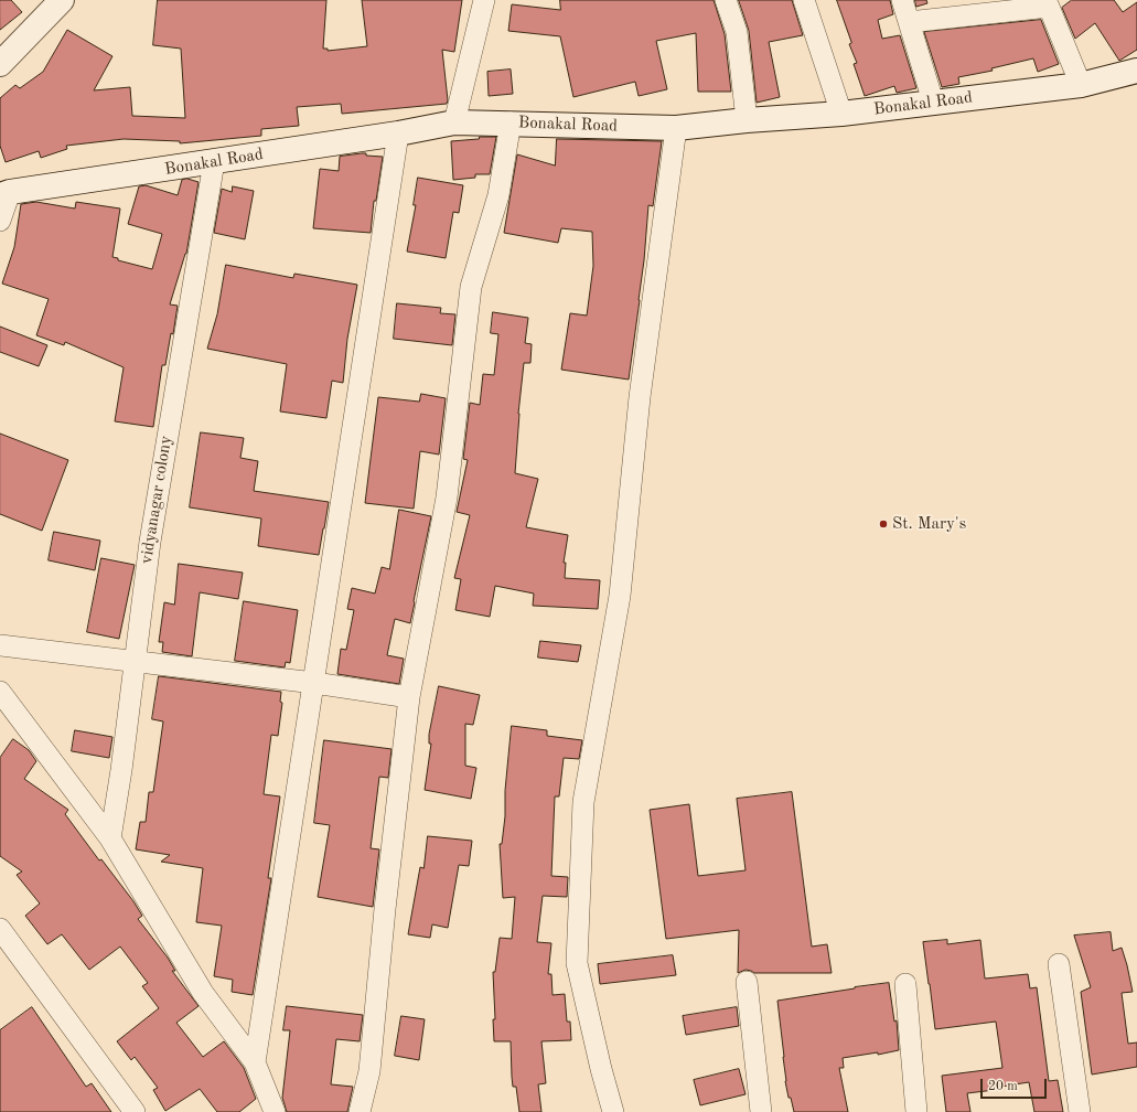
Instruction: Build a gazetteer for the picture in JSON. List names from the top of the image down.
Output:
{
  "streets": {
    "main road": ["Bonakal Road"],
    "street": ["vidyanagar colony"]
  },
  "crossings": [
    ["Bonakal Road", "vidyanagar colony"]
  ],
  "places": ["St. Mary's"],
  "scale_bar": "20 m"
}
